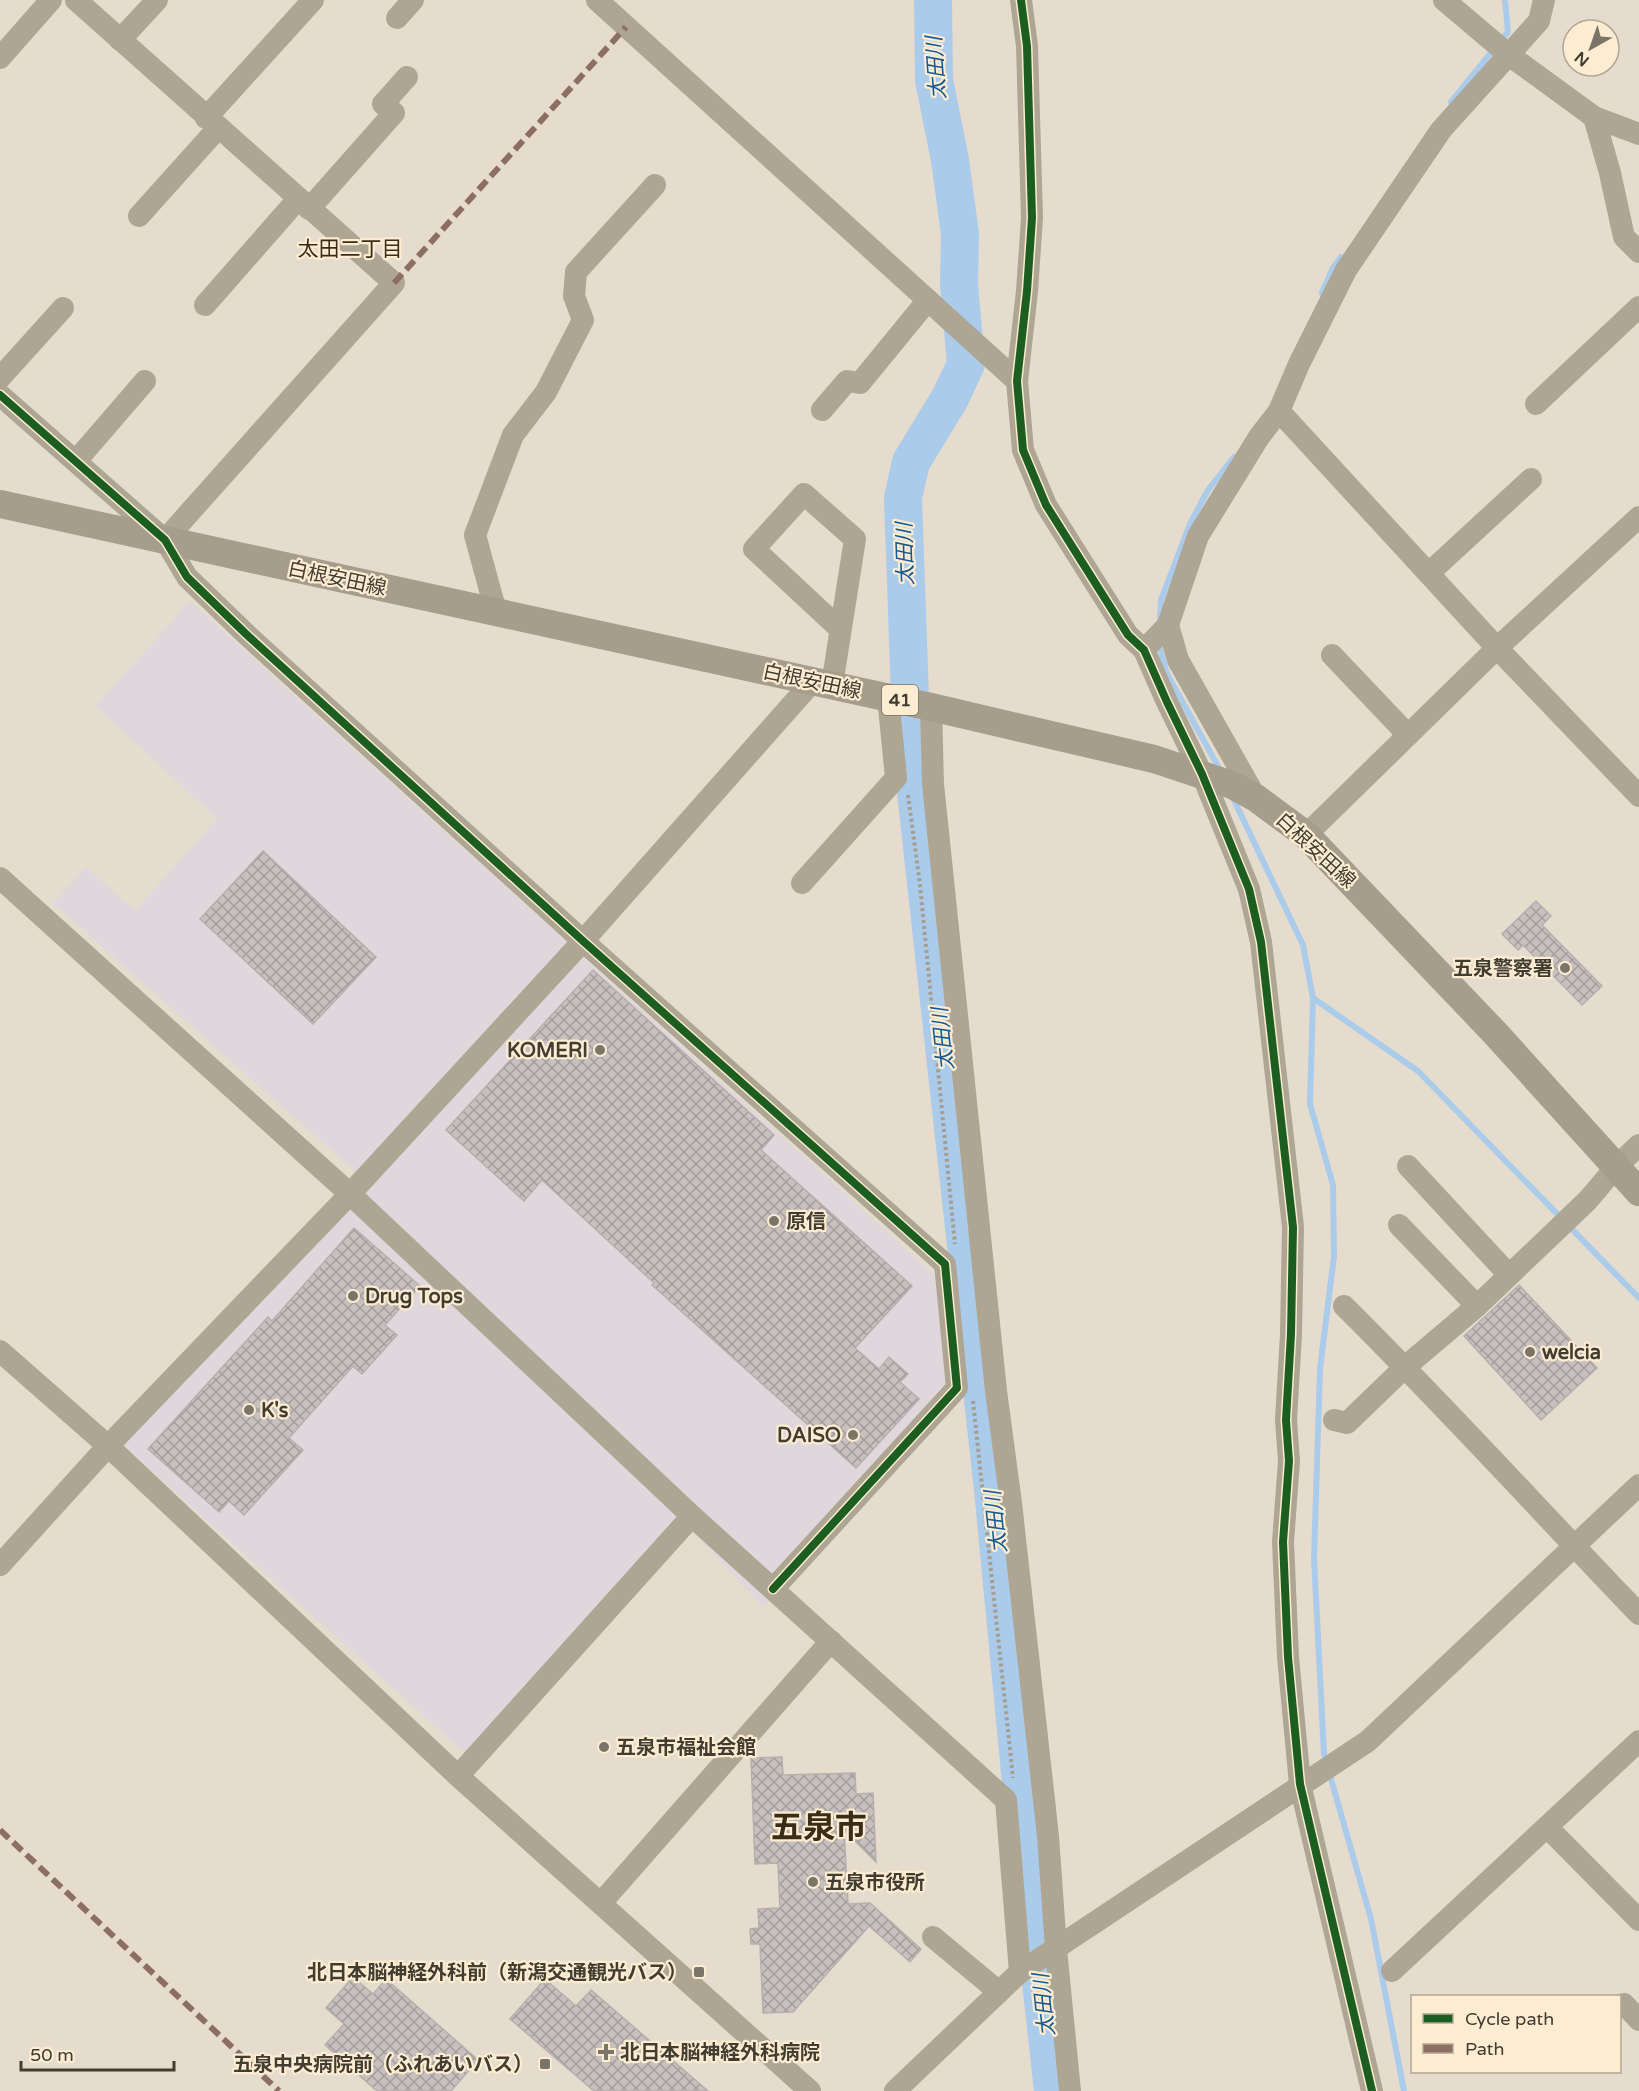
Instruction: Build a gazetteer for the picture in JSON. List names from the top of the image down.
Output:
{
  "streets": {
    "main road": ["白根安田線", "41"]
  },
  "districts": ["太田二丁目", "五泉市"],
  "water": ["太田川"],
  "places": {
    "other": [
      "五泉警察署",
      "KOMERI",
      "原信",
      "Drug Tops",
      "welcia",
      "K's",
      "DAISO",
      "五泉市福祉会館",
      "五泉市役所"
    ],
    "transit": ["北日本脳神経外科前（新潟交通観光バス）", "五泉中央病院前（ふれあいバス）"],
    "health": ["北日本脳神経外科病院"]
  },
  "legend": ["Cycle path", "Path"],
  "scale_bar": "50 m",
  "north": "bottom left"
}
